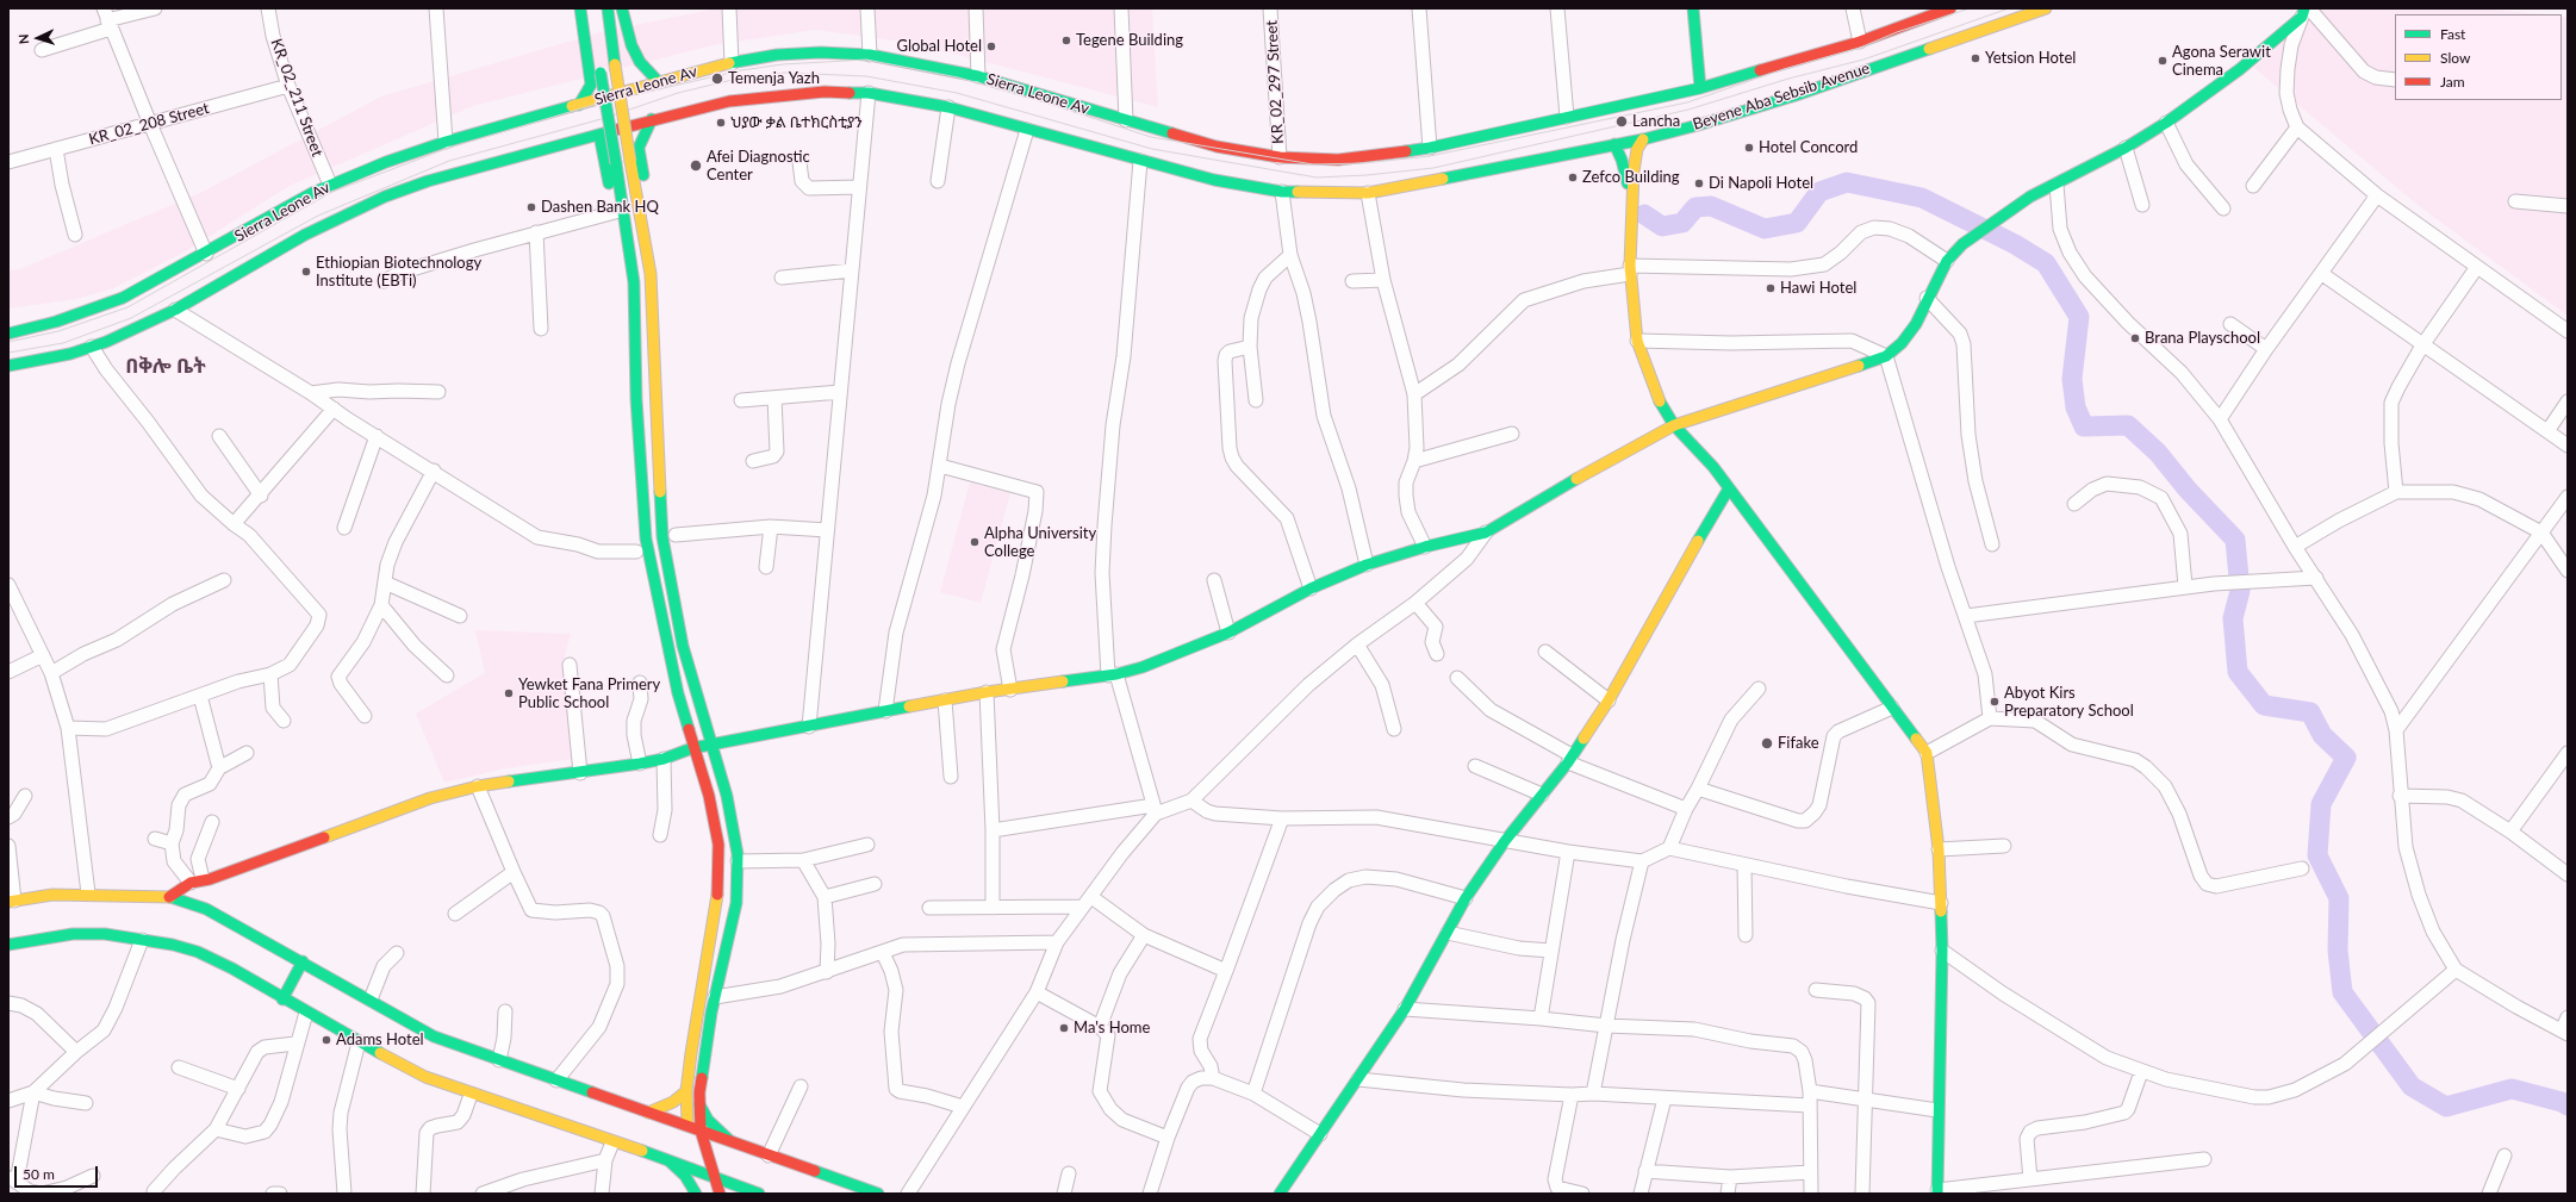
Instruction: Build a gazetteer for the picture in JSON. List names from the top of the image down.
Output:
{
  "streets": {
    "main road": ["Sierra Leone Av", "Beyene Aba Sebsib Avenue"],
    "street": ["KR_02_297 Street", "KR_02_211 Street", "KR_02_208 Street"]
  },
  "crossings": [
    ["KR_02_297 Street", "Sierra Leone Av"],
    ["Sierra Leone Av", "Beyene Aba Sebsib Avenue"],
    ["Sierra Leone Av", "KR_02_211 Street"],
    ["KR_02_211 Street", "KR_02_208 Street"]
  ],
  "districts": ["በቅሎ ቤት"],
  "places": [
    "Tegene Building",
    "Global Hotel",
    "Yetsion Hotel",
    "Agona Serawit Cinema",
    "Temenja Yazh",
    "Lancha",
    "ህያው ቃል ቤተክርስቲያን",
    "Hotel Concord",
    "Afei Diagnostic Center",
    "Zefco Building",
    "Di Napoli Hotel",
    "Dashen Bank HQ",
    "Ethiopian Biotechnology Institute (EBTi)",
    "Hawi Hotel",
    "Brana Playschool",
    "Alpha University College",
    "Yewket Fana Primery Public School",
    "Abyot Kirs Preparatory School",
    "Fifake",
    "Ma's Home",
    "Adams Hotel"
  ],
  "legend": ["Fast", "Slow", "Jam"],
  "scale_bar": "50 m",
  "north": "left"
}
